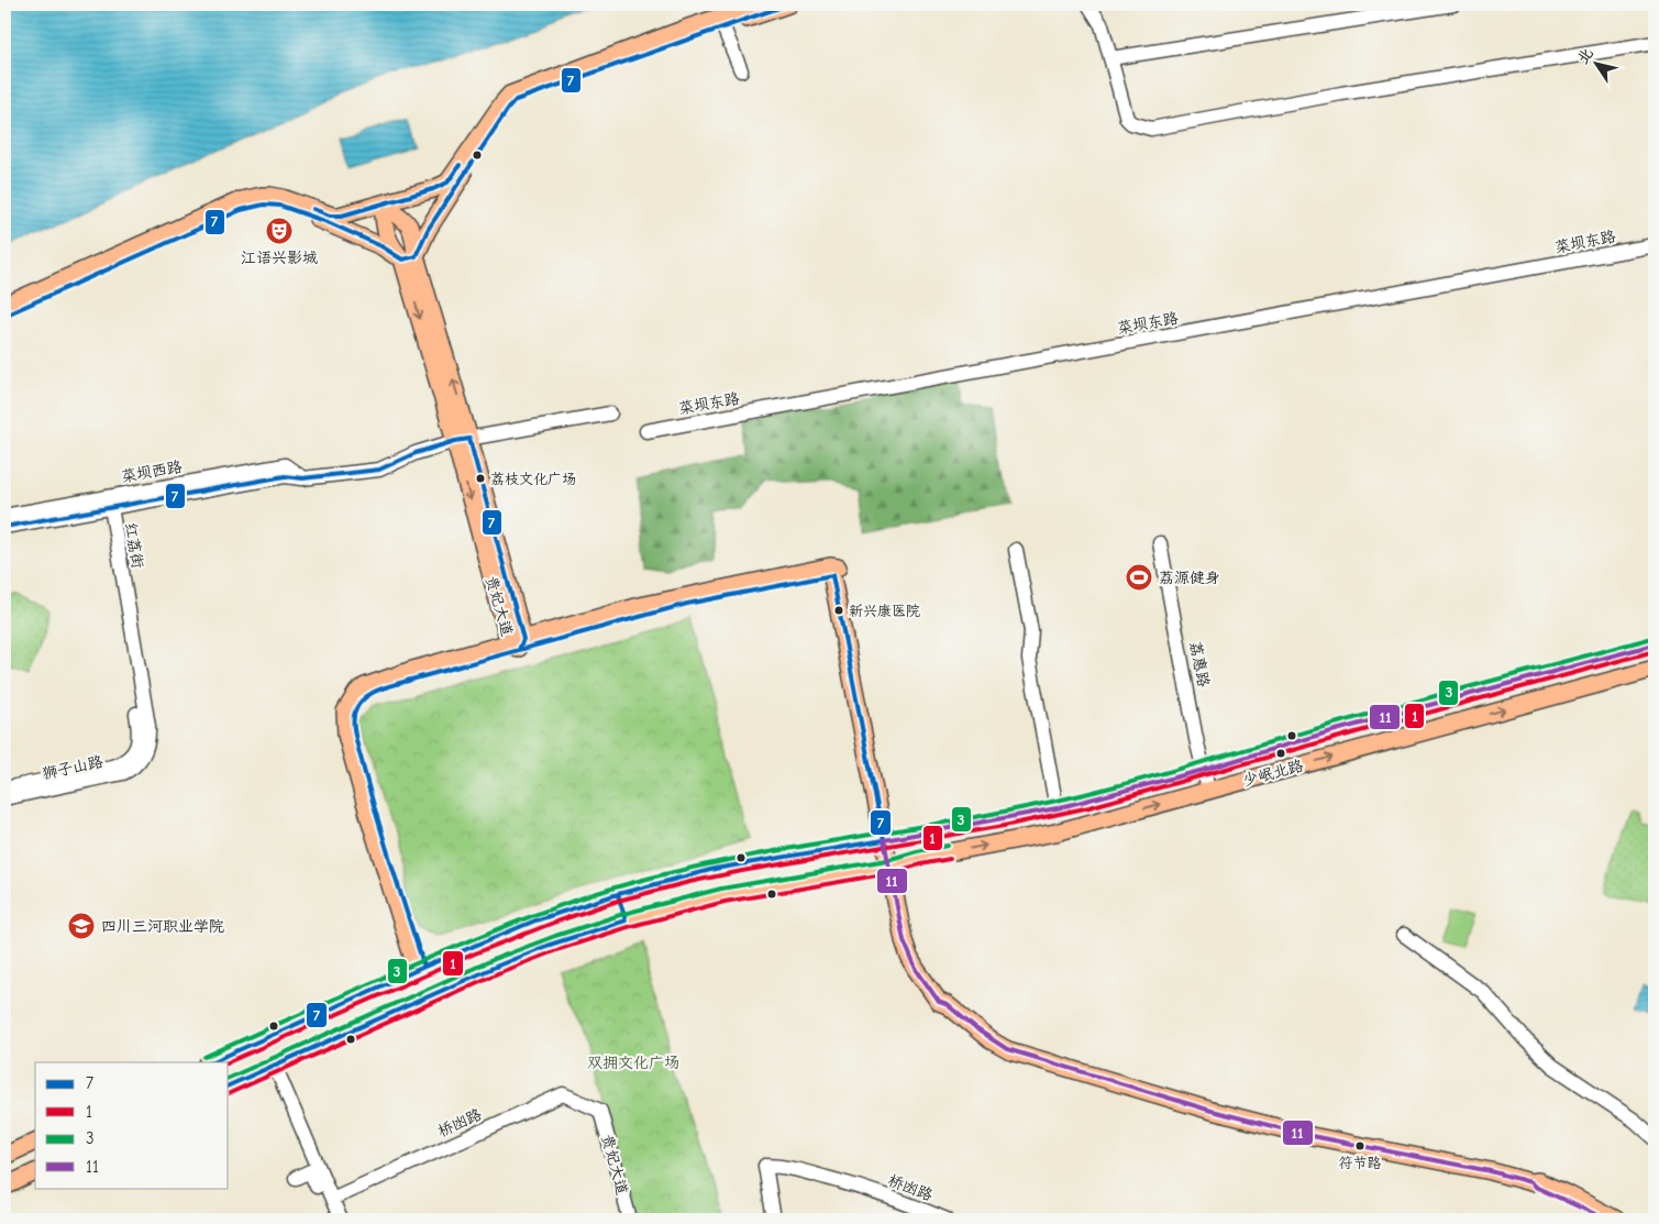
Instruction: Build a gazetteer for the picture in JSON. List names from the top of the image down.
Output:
{
  "streets": {
    "main road": ["贵妃大道", "少岷北路"],
    "street": [
      "菜坝东路",
      "菜坝西路",
      "红荔街",
      "荔惠路",
      "狮子山路",
      "桥凼路"
    ]
  },
  "crossings": [
    ["菜坝西路", "红荔街"],
    ["菜坝西路", "贵妃大道"],
    ["红荔街", "狮子山路"],
    ["贵妃大道", "桥凼路"],
    ["荔惠路", "少岷北路"]
  ],
  "parks": ["双拥文化广场"],
  "places": {
    "theatre": ["江语兴影城"],
    "other": ["荔枝文化广场", "新兴康医院", "符节路"],
    "sports": ["荔源健身"],
    "school or university": ["四川三河职业学院"]
  },
  "lines": [
    "transit line 7",
    "transit line 3",
    "transit line 11",
    "transit line 1"
  ],
  "legend": [
    "7",
    "1",
    "3",
    "11"
  ],
  "north": "top left"
}
